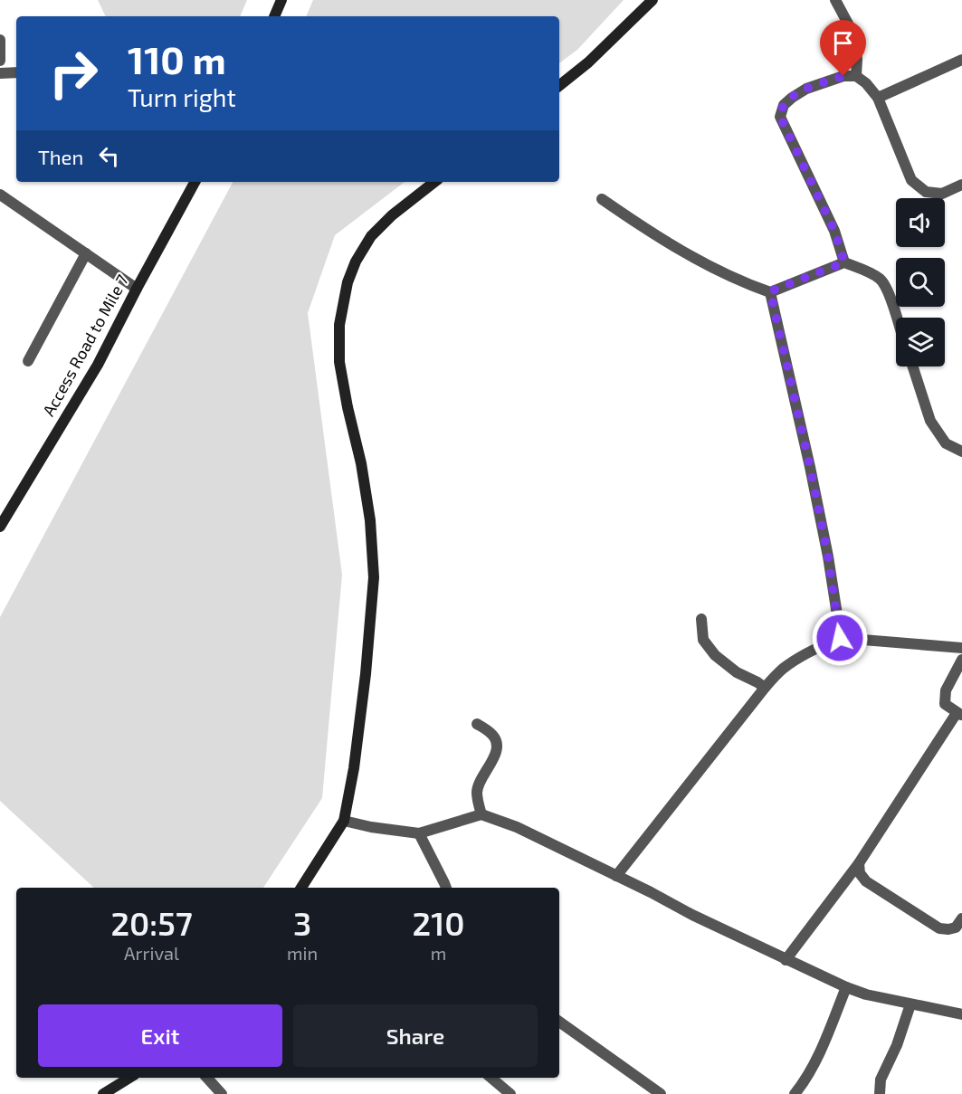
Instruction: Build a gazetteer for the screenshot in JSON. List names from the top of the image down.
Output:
{
  "streets": {
    "street": ["Access Road to Mile 7"]
  },
  "page": {
    "turn": ["110 m", "Turn right"],
    "then": "Then",
    "eta": [
      "20:57",
      "Arrival",
      "3",
      "min",
      "210",
      "m"
    ],
    "buttons": ["Exit", "Share"]
  }
}
